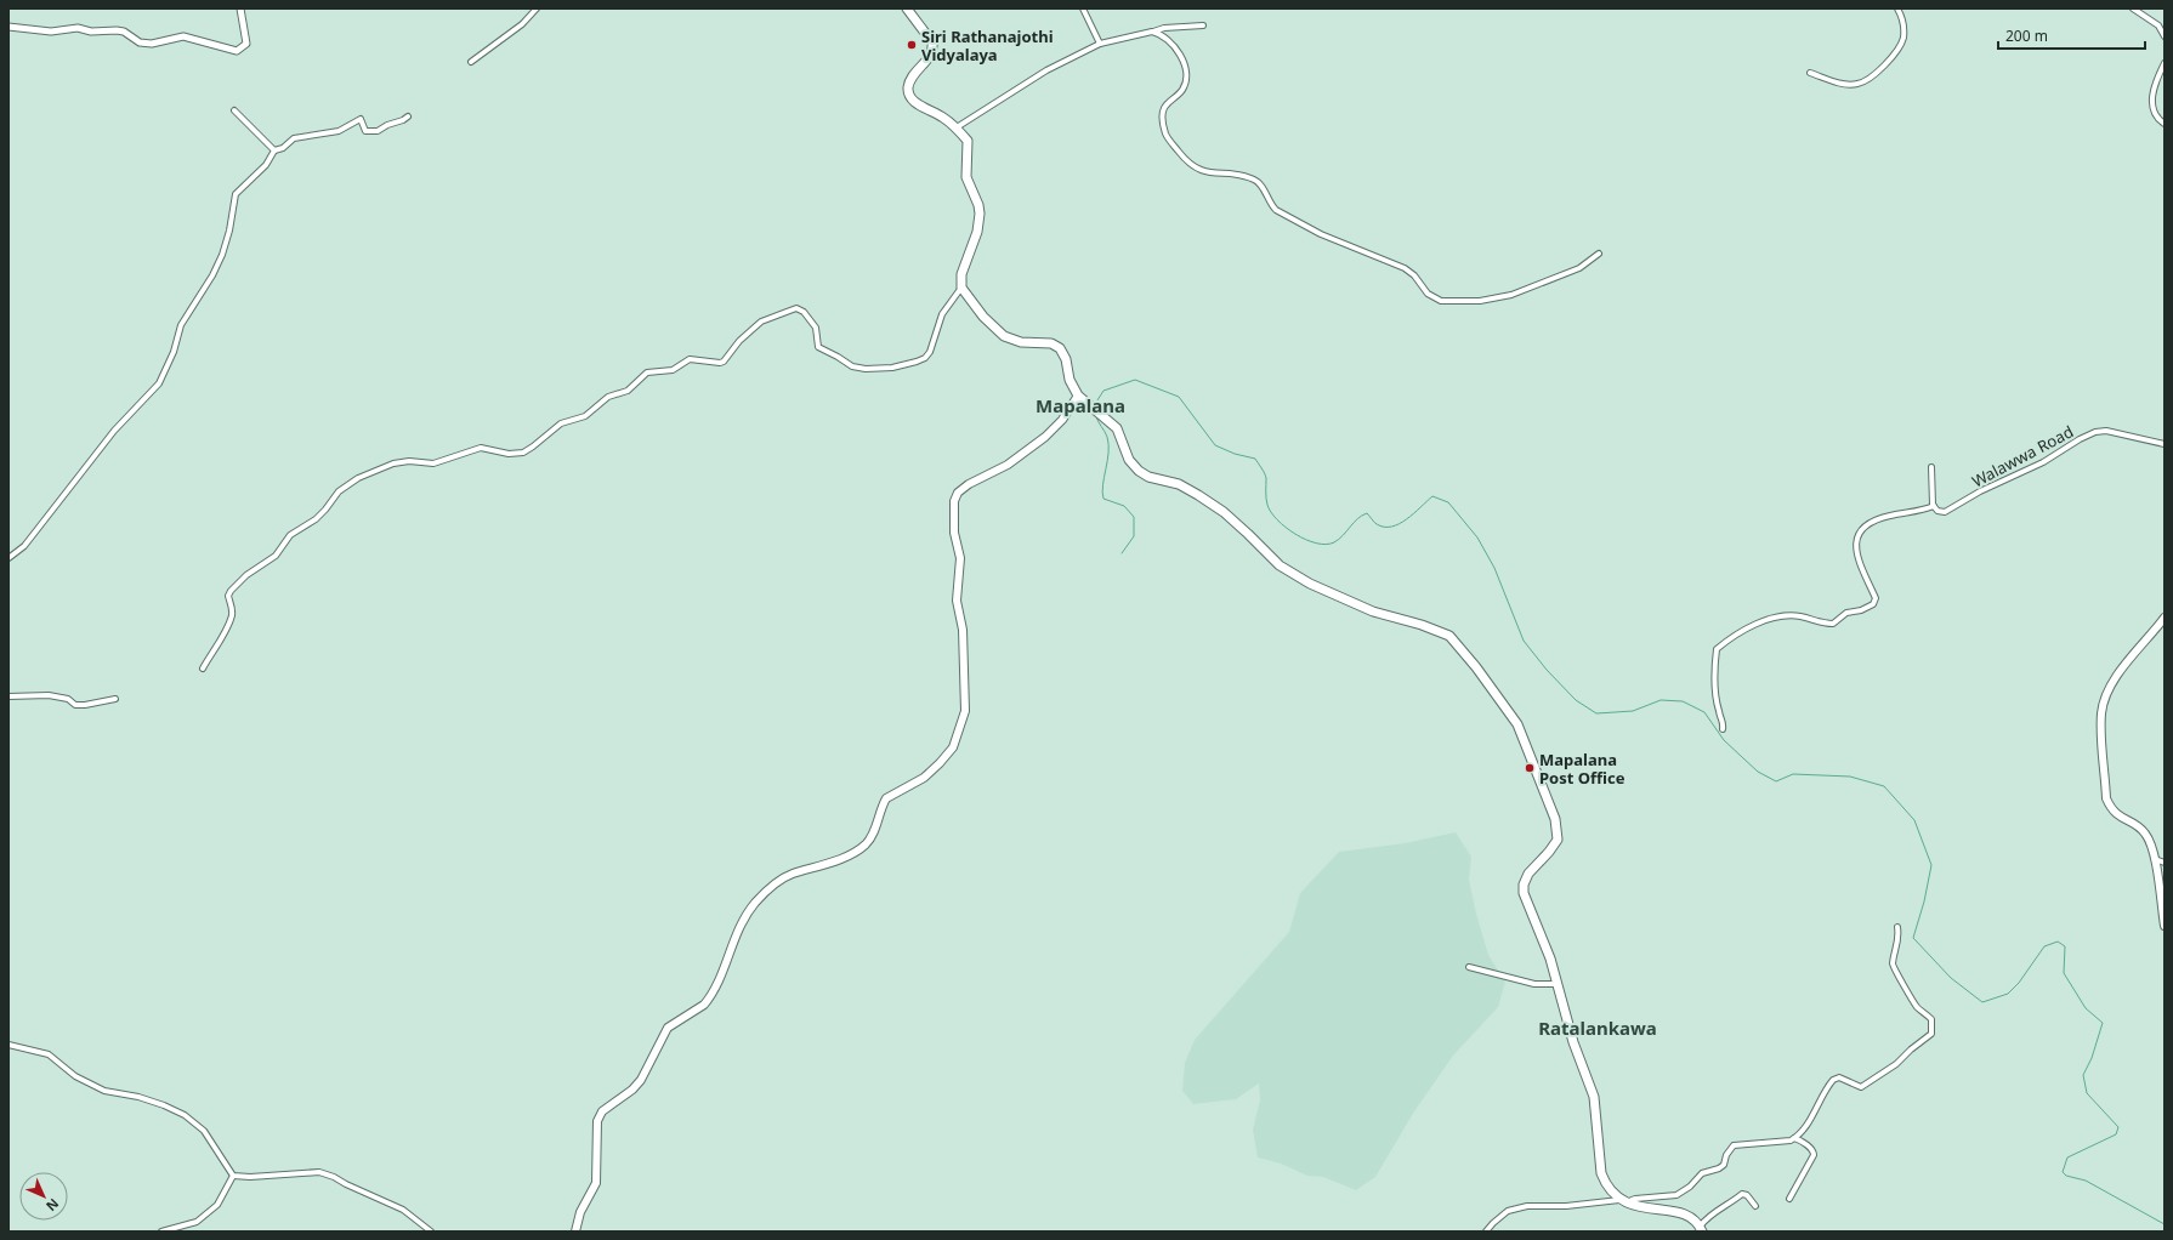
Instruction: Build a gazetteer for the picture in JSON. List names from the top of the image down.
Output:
{
  "streets": {
    "street": ["Walawwa Road"]
  },
  "districts": ["Mapalana", "Ratalankawa"],
  "places": ["Siri Rathanajothi Vidyalaya", "Mapalana Post Office"],
  "scale_bar": "200 m",
  "north": "bottom right"
}
